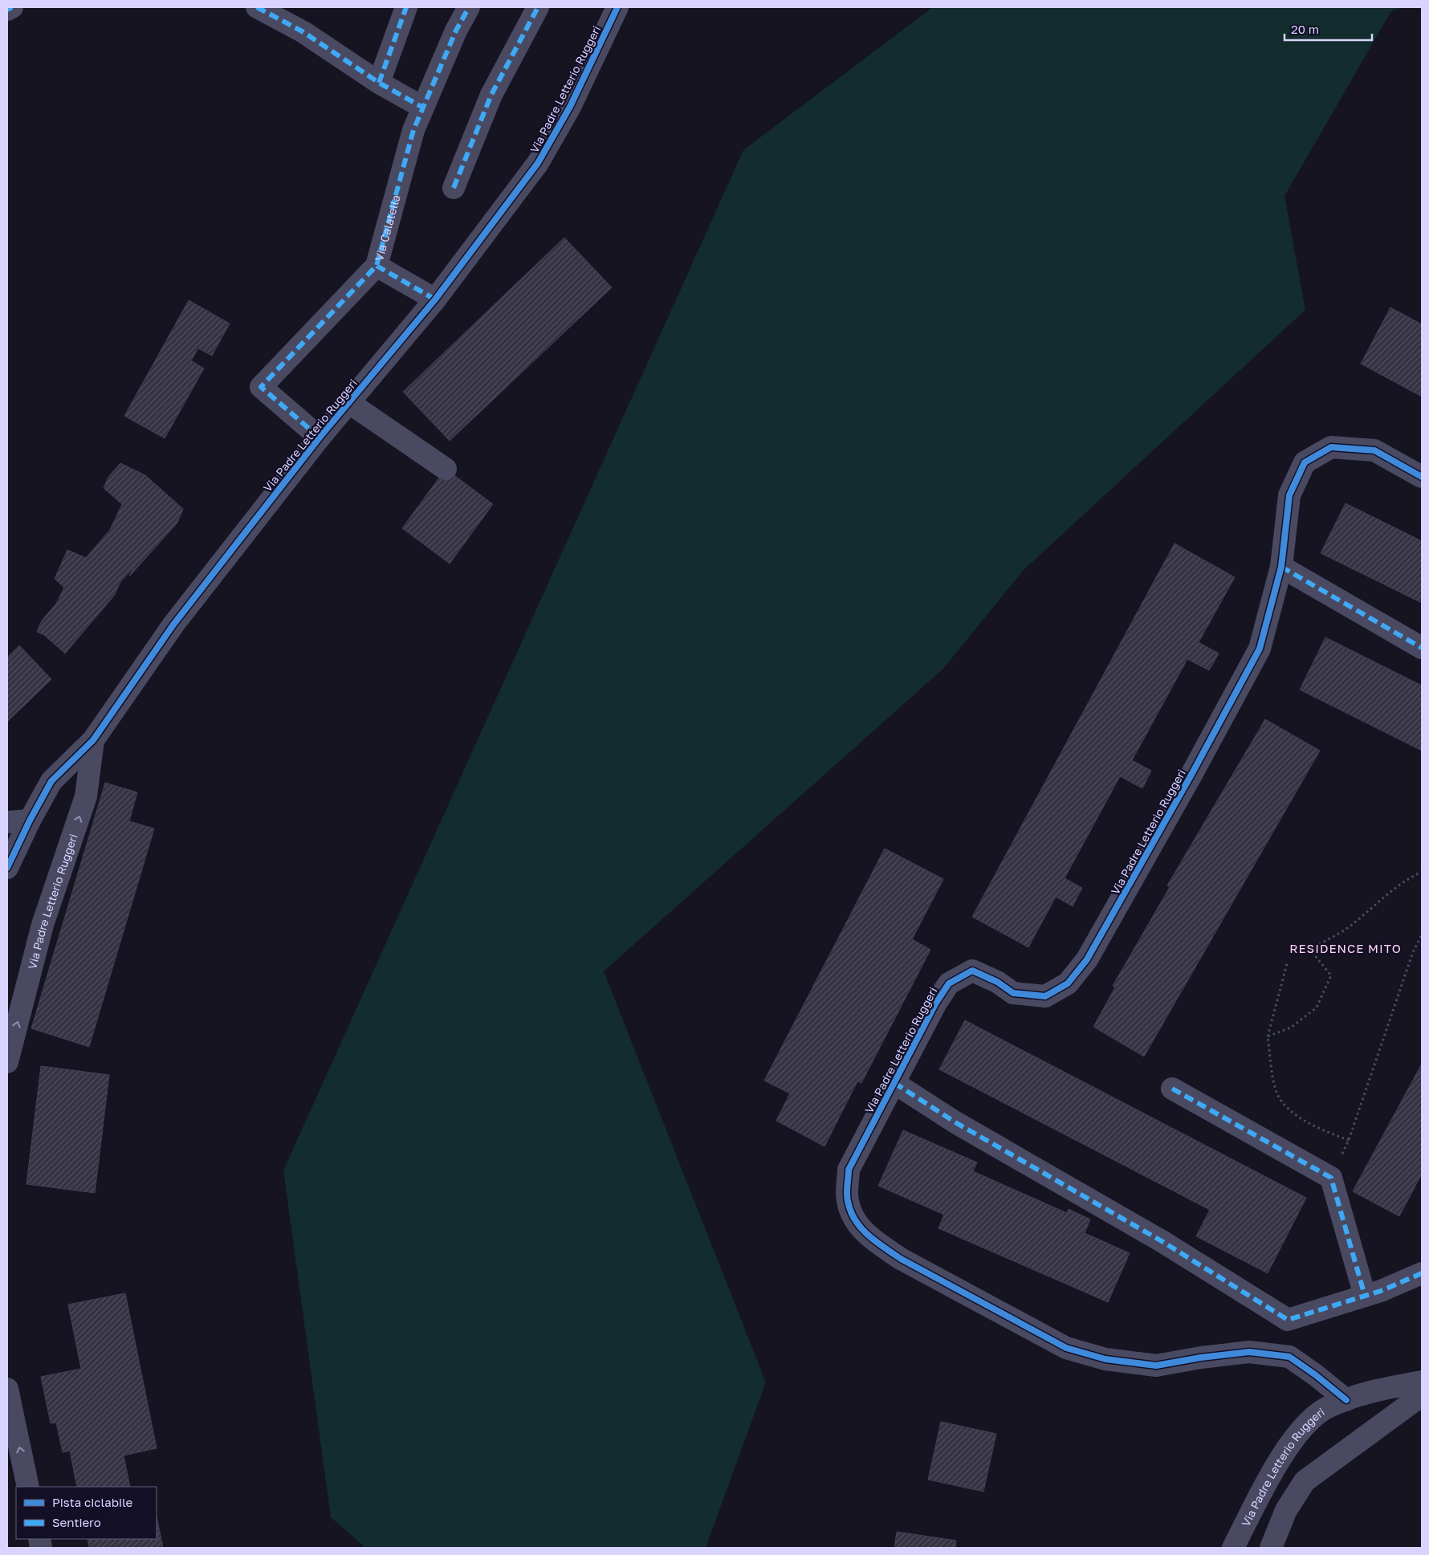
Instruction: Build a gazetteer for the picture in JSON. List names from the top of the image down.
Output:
{
  "streets": {
    "street": ["Via Padre Letterio Ruggeri", "Via Calatella"]
  },
  "crossings": [
    ["Via Padre Letterio Ruggeri", "Via Calatella"]
  ],
  "districts": ["RESIDENCE MITO"],
  "legend": ["Pista ciclabile", "Sentiero"],
  "scale_bar": "20 m"
}
